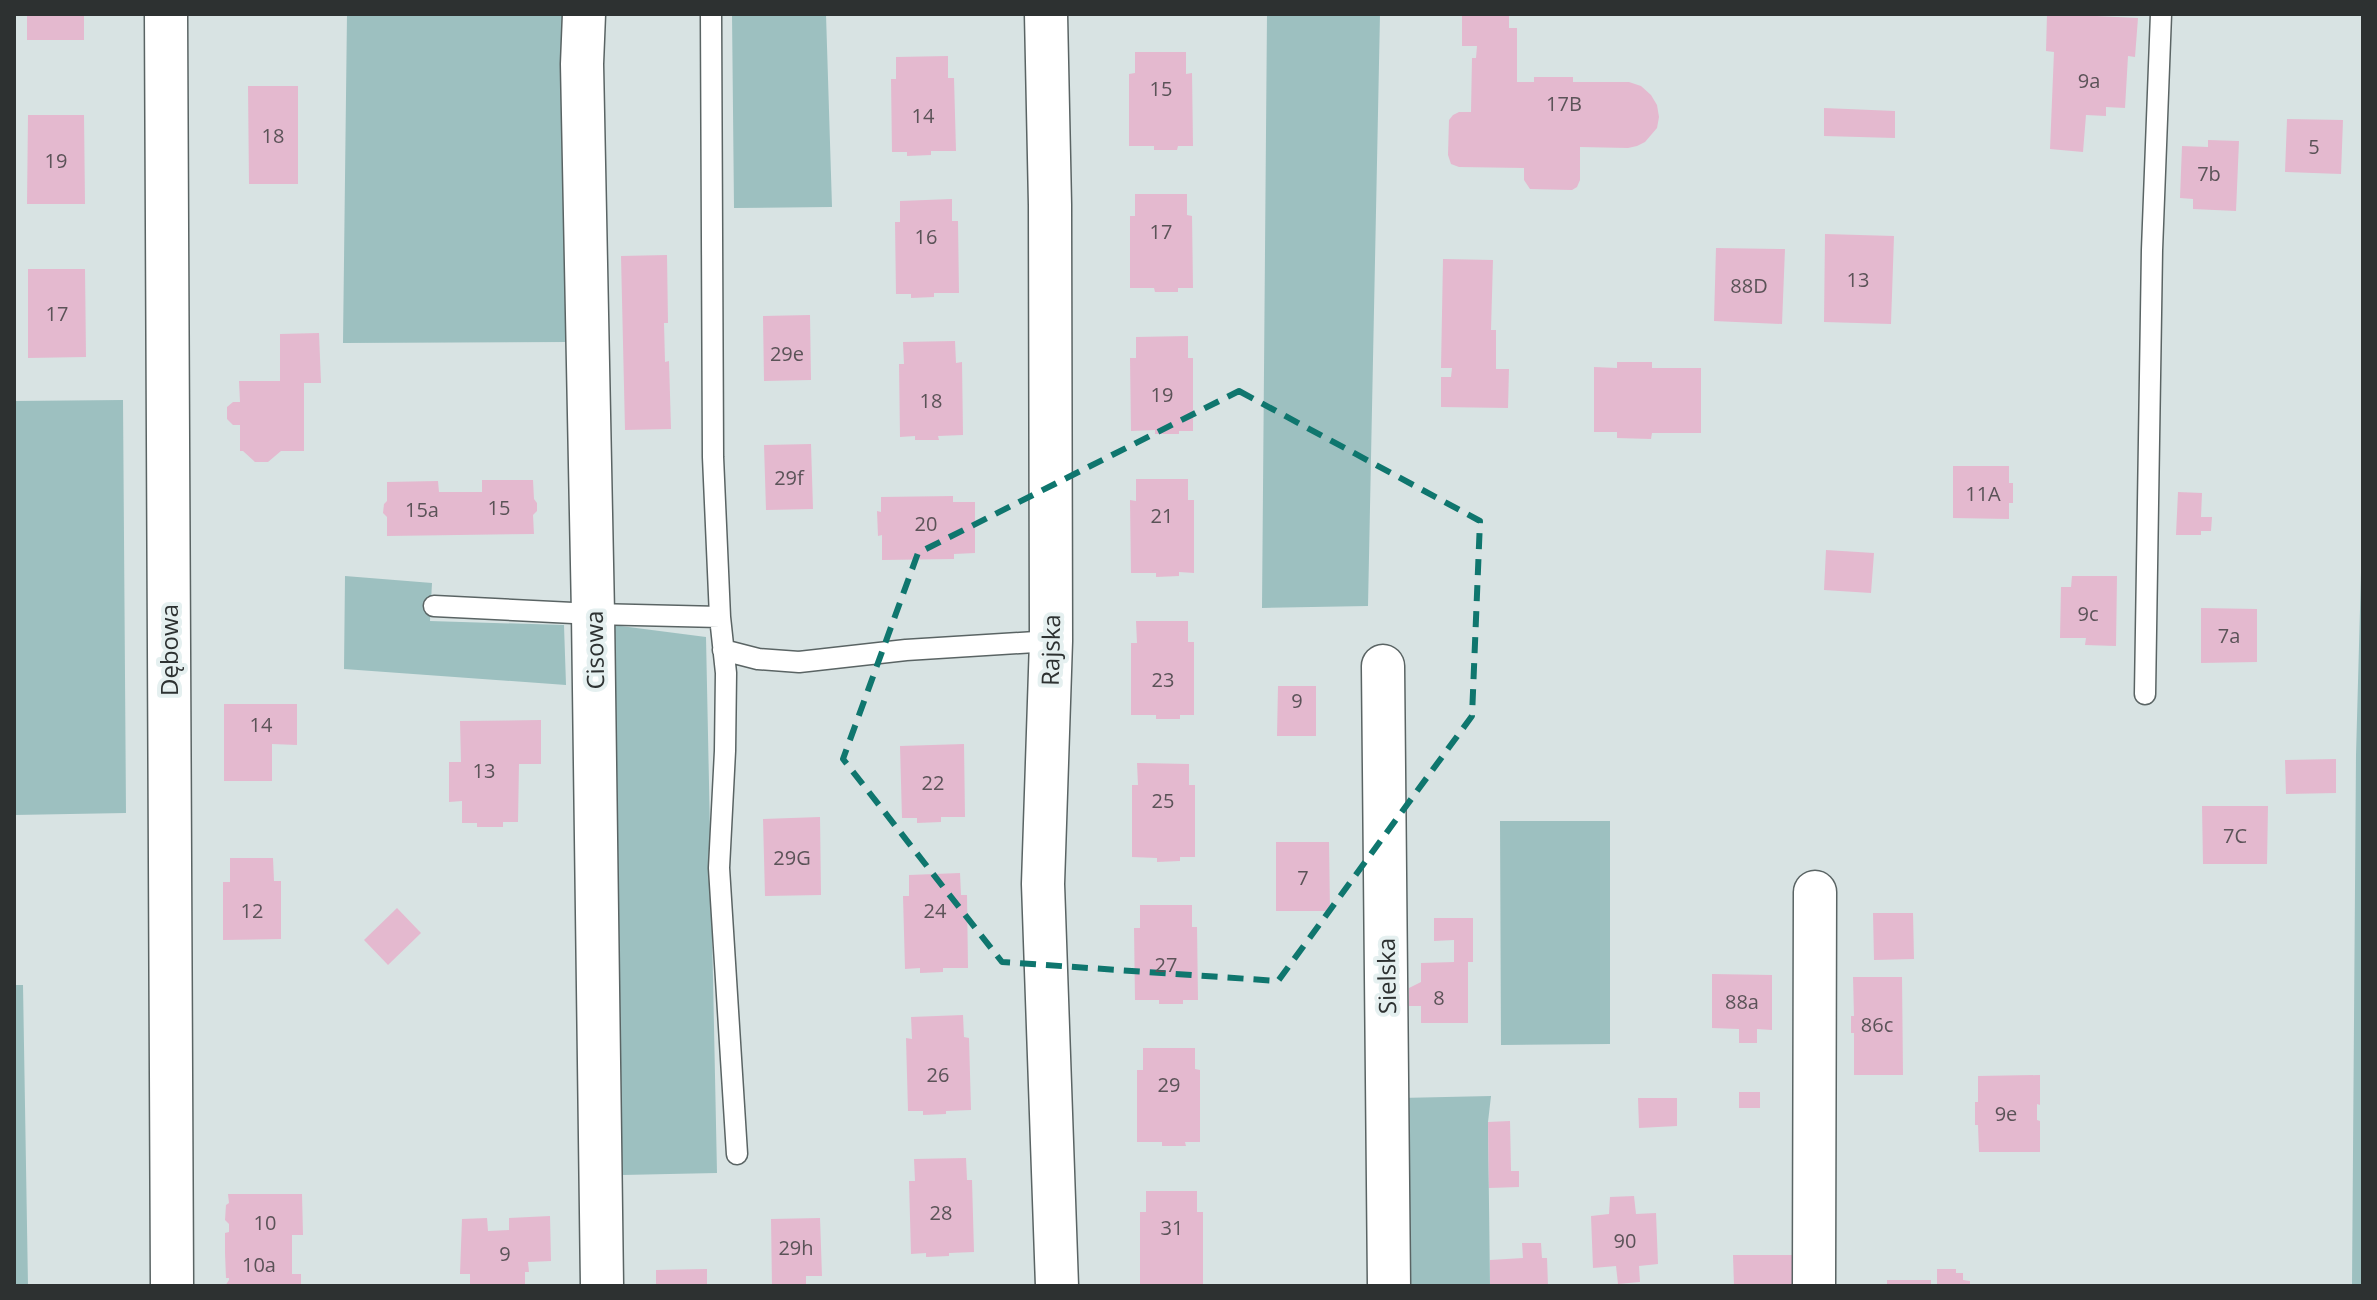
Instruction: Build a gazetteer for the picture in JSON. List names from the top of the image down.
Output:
{
  "streets": {
    "street": [
      "Dębowa",
      "Cisowa",
      "Rajska",
      "Sielska"
    ]
  },
  "house_numbers": [
    "9a",
    "15",
    "17B",
    "14",
    "18",
    "5",
    "19",
    "7b",
    "17",
    "16",
    "13",
    "88D",
    "17",
    "29e",
    "19",
    "18",
    "29f",
    "11A",
    "15",
    "15a",
    "21",
    "20",
    "9c",
    "7a",
    "23",
    "9",
    "14",
    "13",
    "22",
    "25",
    "7C",
    "29G",
    "7",
    "12",
    "24",
    "27",
    "8",
    "88a",
    "86c",
    "26",
    "29",
    "9e",
    "28",
    "10",
    "31",
    "90",
    "29h",
    "9",
    "10a"
  ]
}
